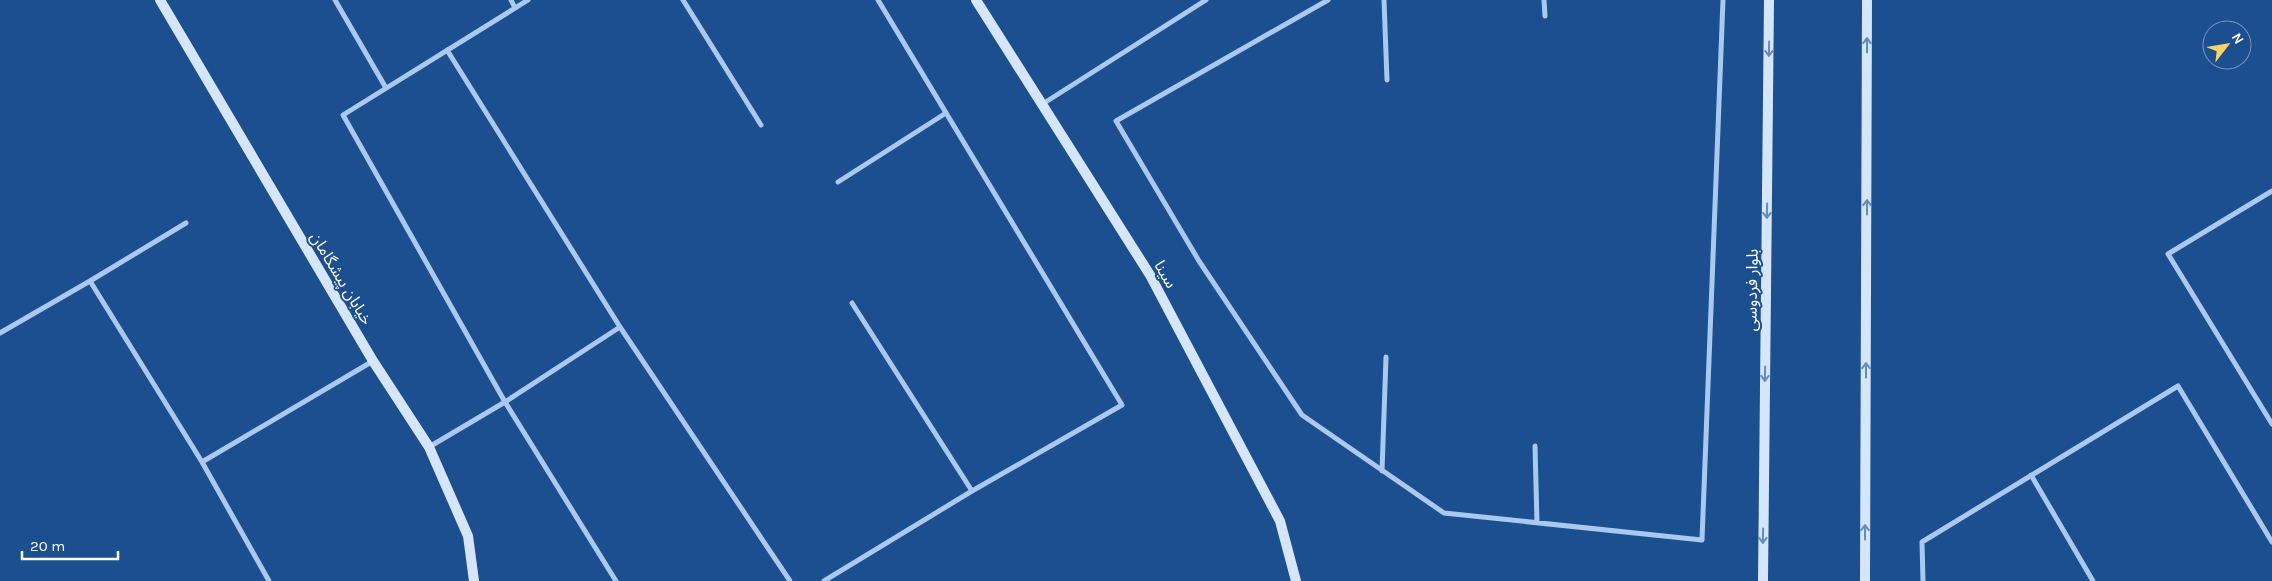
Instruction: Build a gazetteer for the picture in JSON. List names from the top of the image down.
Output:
{
  "streets": {
    "street": ["سینا", "خیابان پیشگامان", "بلوار فردوسی"]
  },
  "one_way": ["بلوار فردوسی"],
  "scale_bar": "20 m",
  "north": "top right"
}
